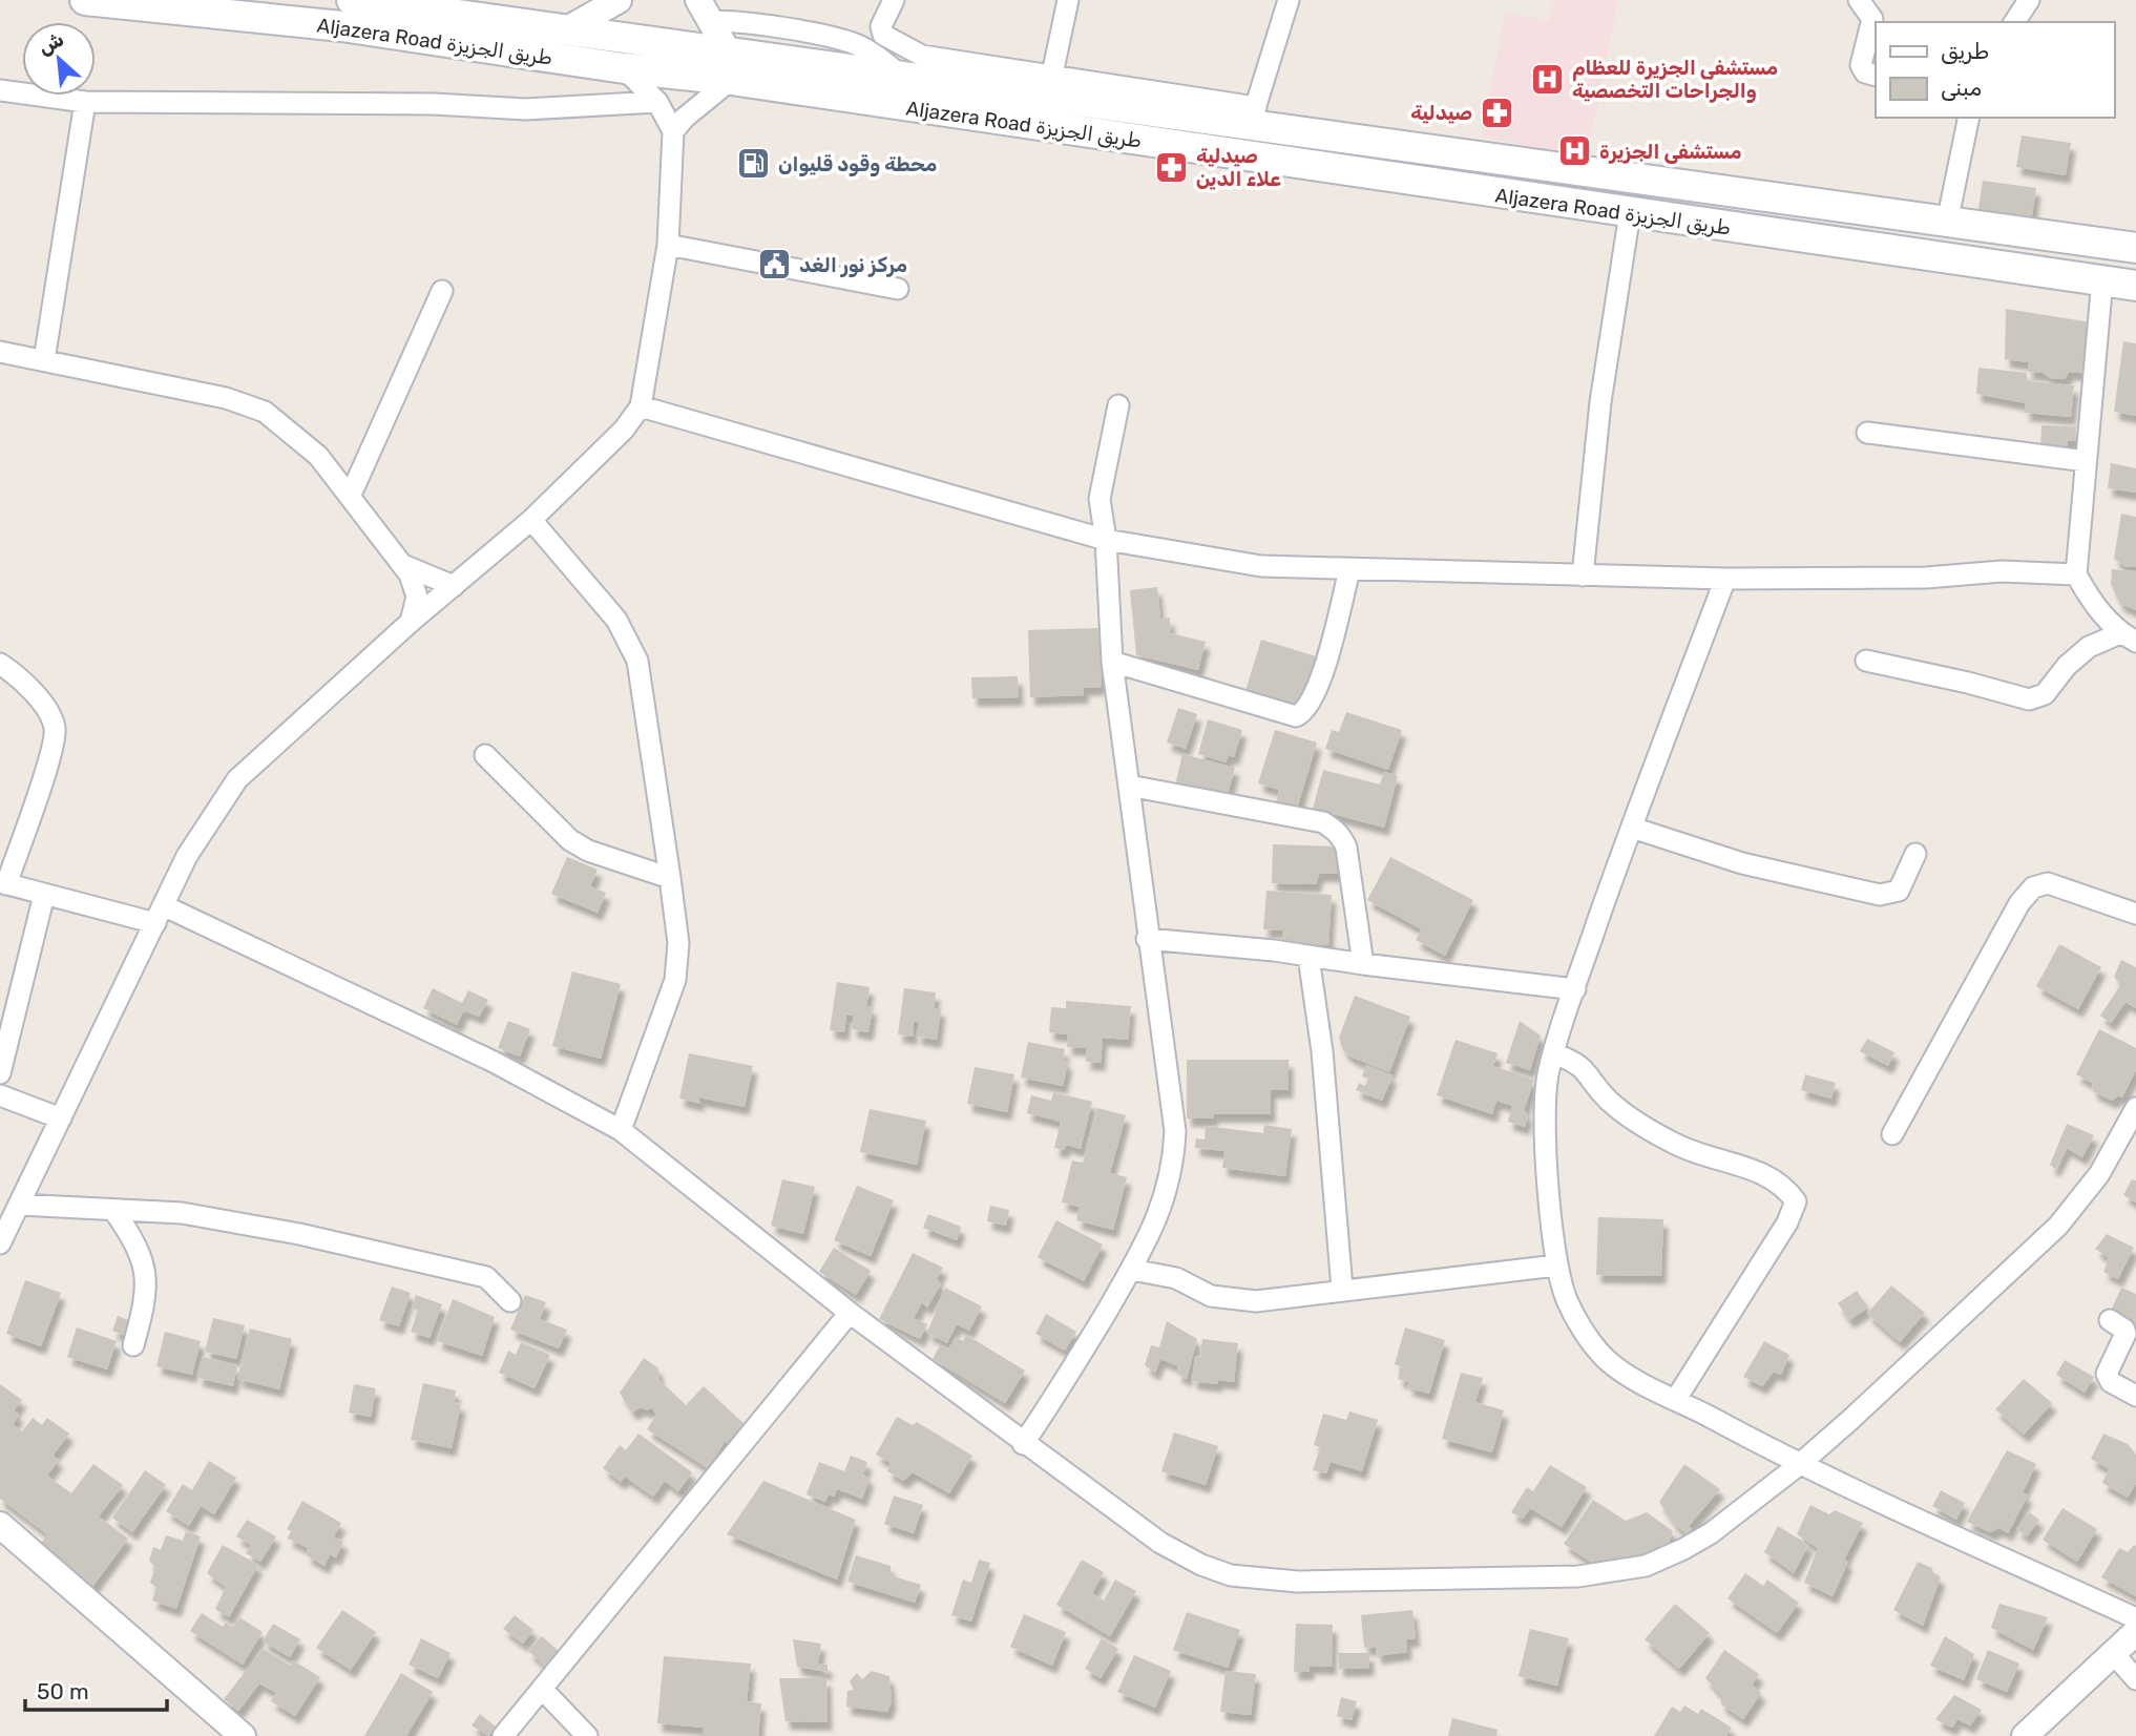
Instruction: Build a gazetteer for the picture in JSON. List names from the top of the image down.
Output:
{
  "streets": {
    "main road": ["Aljazera Road طريق الجزيزة"]
  },
  "places": {
    "hospital": ["مستشفى الجزيرة للعظام والجراحات التخصصية", "مستشفى الجزيرة"],
    "pharmacy": ["صيدلية", "صيدلية علاء الدين"],
    "fuel station": ["محطة وقود قليوان"],
    "public building": ["مركز نور الغد"]
  },
  "legend": ["طريق", "مبنى"],
  "scale_bar": "50 m",
  "north": "top left"
}
